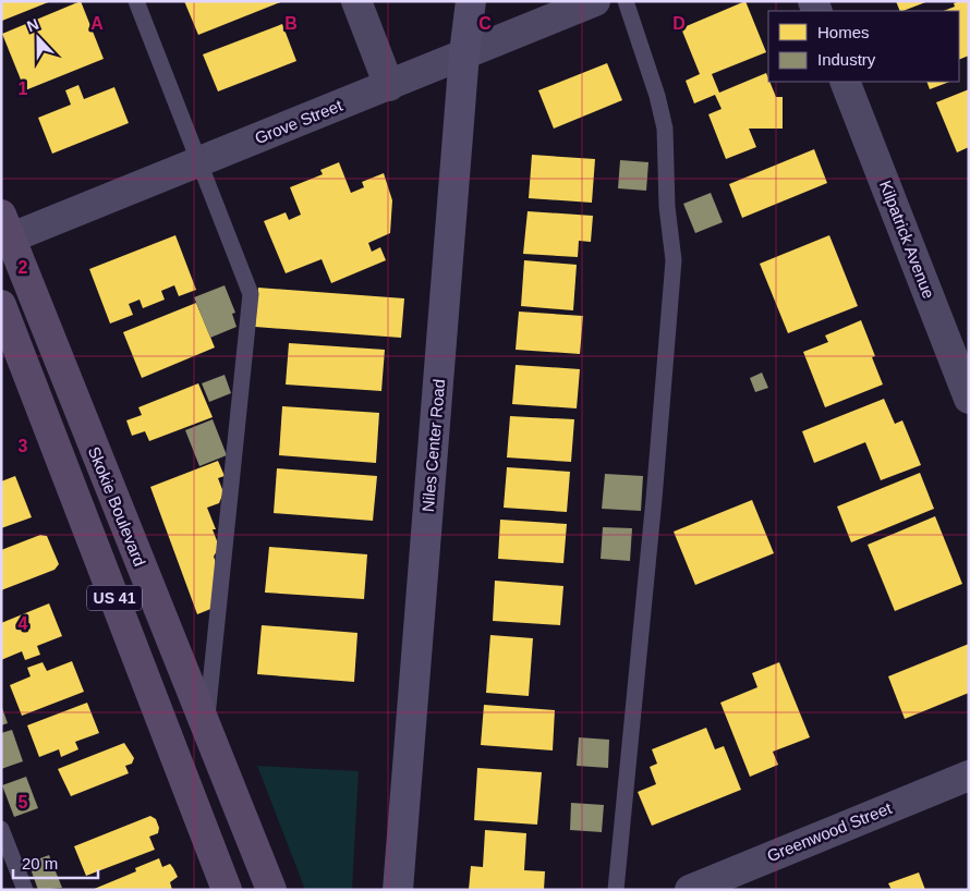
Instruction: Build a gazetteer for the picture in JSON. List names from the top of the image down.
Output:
{
  "streets": {
    "main road": ["Niles Center Road", "Skokie Boulevard", "US 41"],
    "street": ["Grove Street", "Kilpatrick Avenue", "Greenwood Street"]
  },
  "crossings": [
    ["Grove Street", "Niles Center Road"],
    ["Grove Street", "Skokie Boulevard"]
  ],
  "legend": ["Homes", "Industry"],
  "scale_bar": "20 m",
  "north": "top",
  "grid": {
    "columns": [
      "A",
      "B",
      "C",
      "D"
    ],
    "rows": [
      "1",
      "2",
      "3",
      "4",
      "5"
    ]
  }
}
